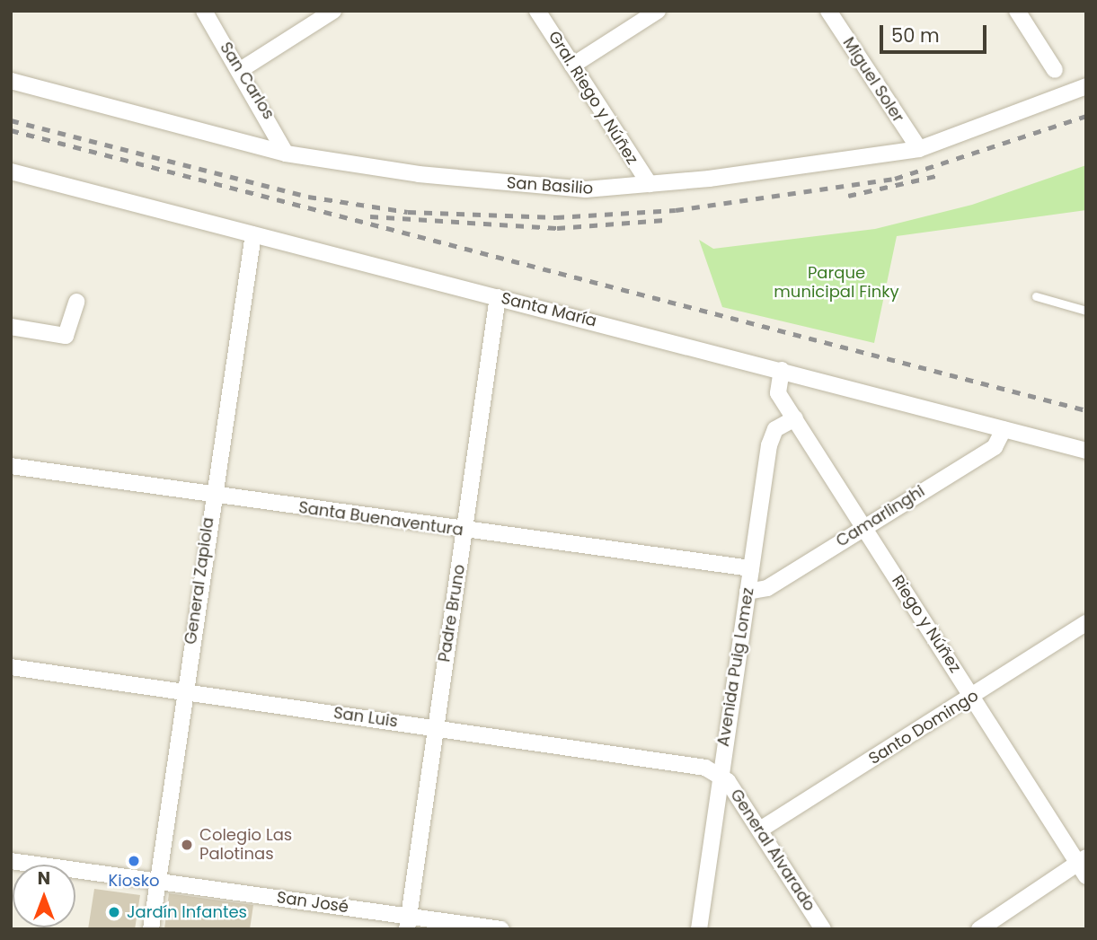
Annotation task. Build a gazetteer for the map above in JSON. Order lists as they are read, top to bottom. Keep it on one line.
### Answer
{"streets":{"street":["Miguel Soler","San Carlos","Gral. Riego y Núñez","San Basilio","Santa María","Camarlinghi","Santa Buenaventura","General Zapiola","Padre Bruno","Riego y Núñez","Avenida Puig Lomez","San Luis","Santo Domingo","General Alvarado","San José"]},"crossings":[["Miguel Soler","San Basilio"],["San Carlos","San Basilio"],["Gral. Riego y Núñez","San Basilio"],["Santa María","Camarlinghi"],["Santa María","General Zapiola"],["Santa María","Padre Bruno"],["Santa María","Riego y Núñez"],["Camarlinghi","Riego y Núñez"],["Camarlinghi","Avenida Puig Lomez"],["Santa Buenaventura","General Zapiola"],["Santa Buenaventura","Padre Bruno"],["Santa Buenaventura","Avenida Puig Lomez"],["General Zapiola","San Luis"],["General Zapiola","San José"],["Padre Bruno","San Luis"],["Padre Bruno","San José"],["Riego y Núñez","Avenida Puig Lomez"],["Riego y Núñez","Santo Domingo"],["Avenida Puig Lomez","San Luis"],["Avenida Puig Lomez","General Alvarado"],["San Luis","General Alvarado"],["Santo Domingo","General Alvarado"]],"parks":["Parque municipal Finky"],"places":["Colegio Las Palotinas","Kiosko","Jardín Infantes"],"scale_bar":"50 m","north":"top"}
